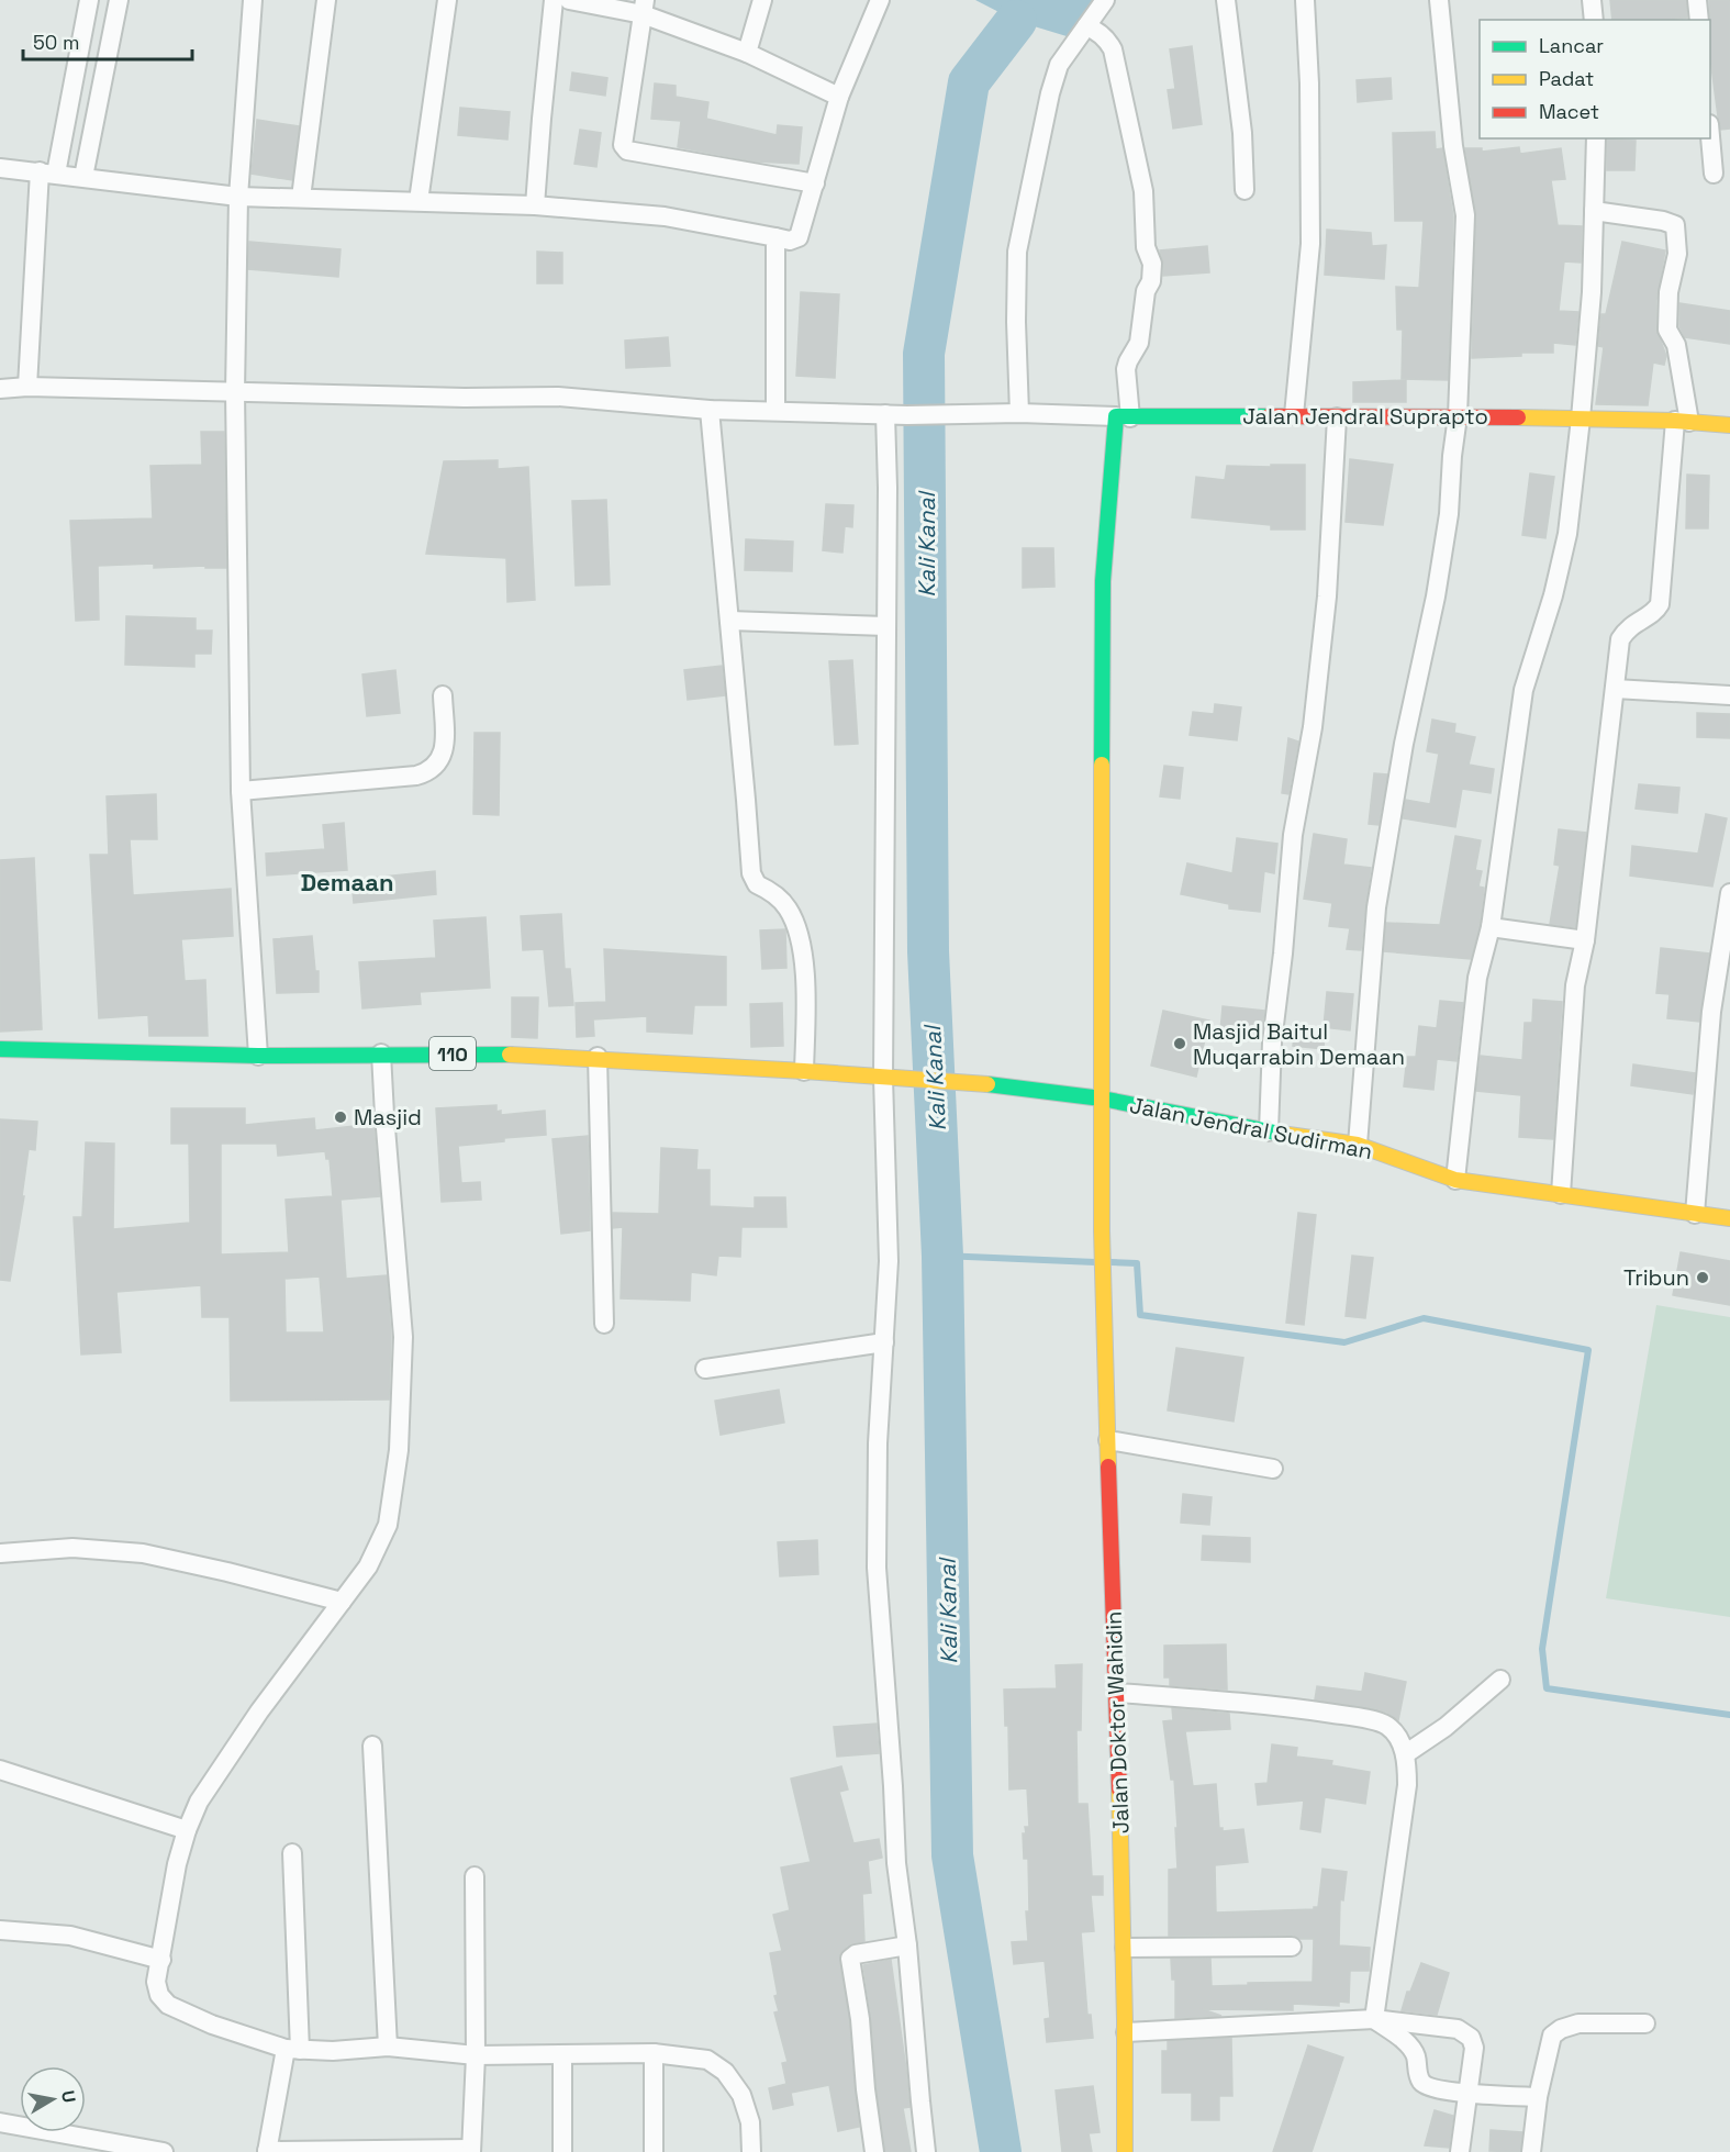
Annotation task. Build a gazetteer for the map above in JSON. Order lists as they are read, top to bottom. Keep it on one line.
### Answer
{"streets":{"main road":["Jalan Jendral Suprapto","110","Jalan Jendral Sudirman","Jalan Doktor Wahidin"]},"crossings":[["Jalan Jendral Suprapto","Jalan Doktor Wahidin"],["110","Jalan Jendral Sudirman"],["Jalan Jendral Sudirman","Jalan Doktor Wahidin"]],"districts":["Demaan"],"water":["Kali Kanal"],"places":["Masjid Baitul Muqarrabin Demaan","Masjid","Tribun"],"legend":["Lancar","Padat","Macet"],"scale_bar":"50 m","north":"right"}
